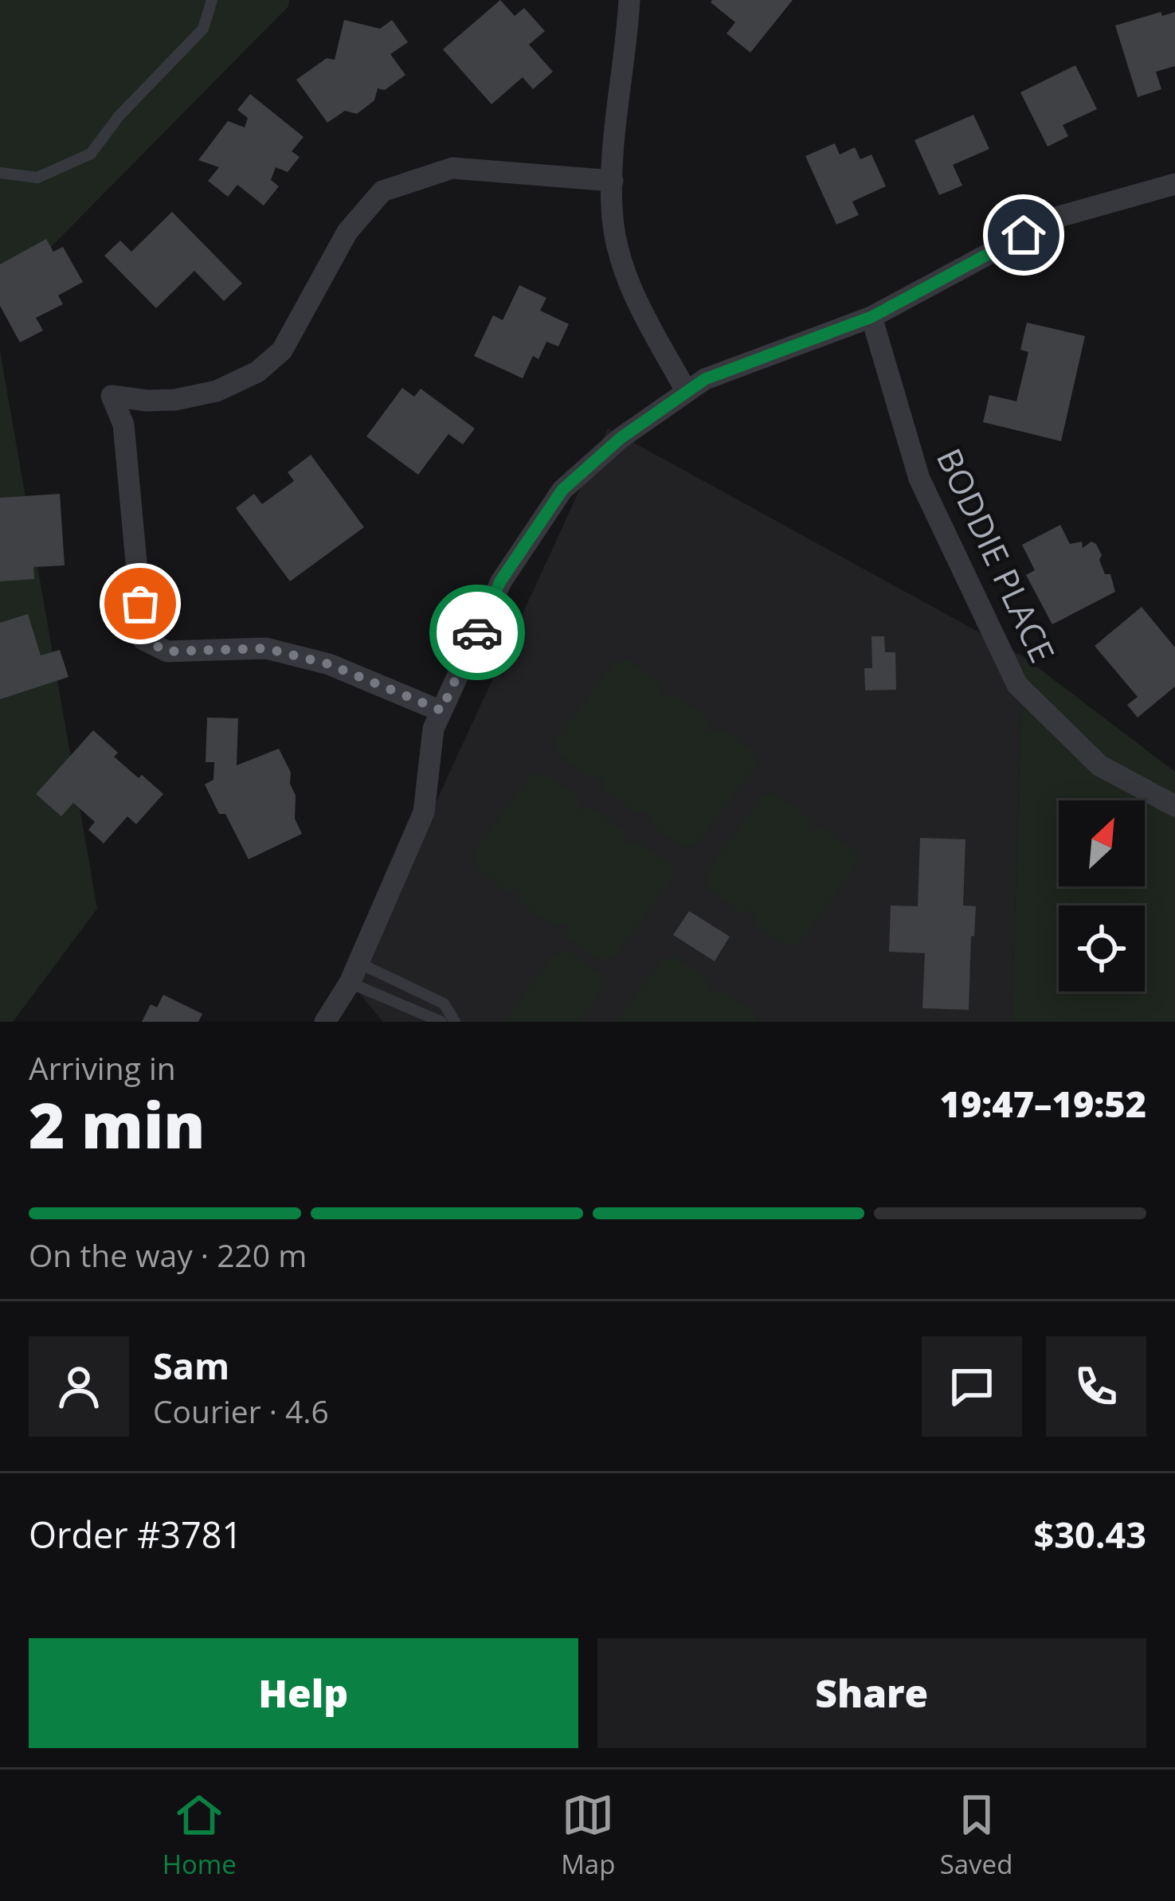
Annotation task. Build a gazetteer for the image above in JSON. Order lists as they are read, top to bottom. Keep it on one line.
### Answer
{"streets":{"street":["BODDIE PLACE"]},"north":"top right","page":{"heading":["2 min","Arriving in","19:47–19:52"],"panel":["Sam","Courier · 4.6","Order #3781","$30.43"],"bar":"On the way · 220 m","buttons":["Help","Share"],"tabs":["Home","Map","Saved"]}}
